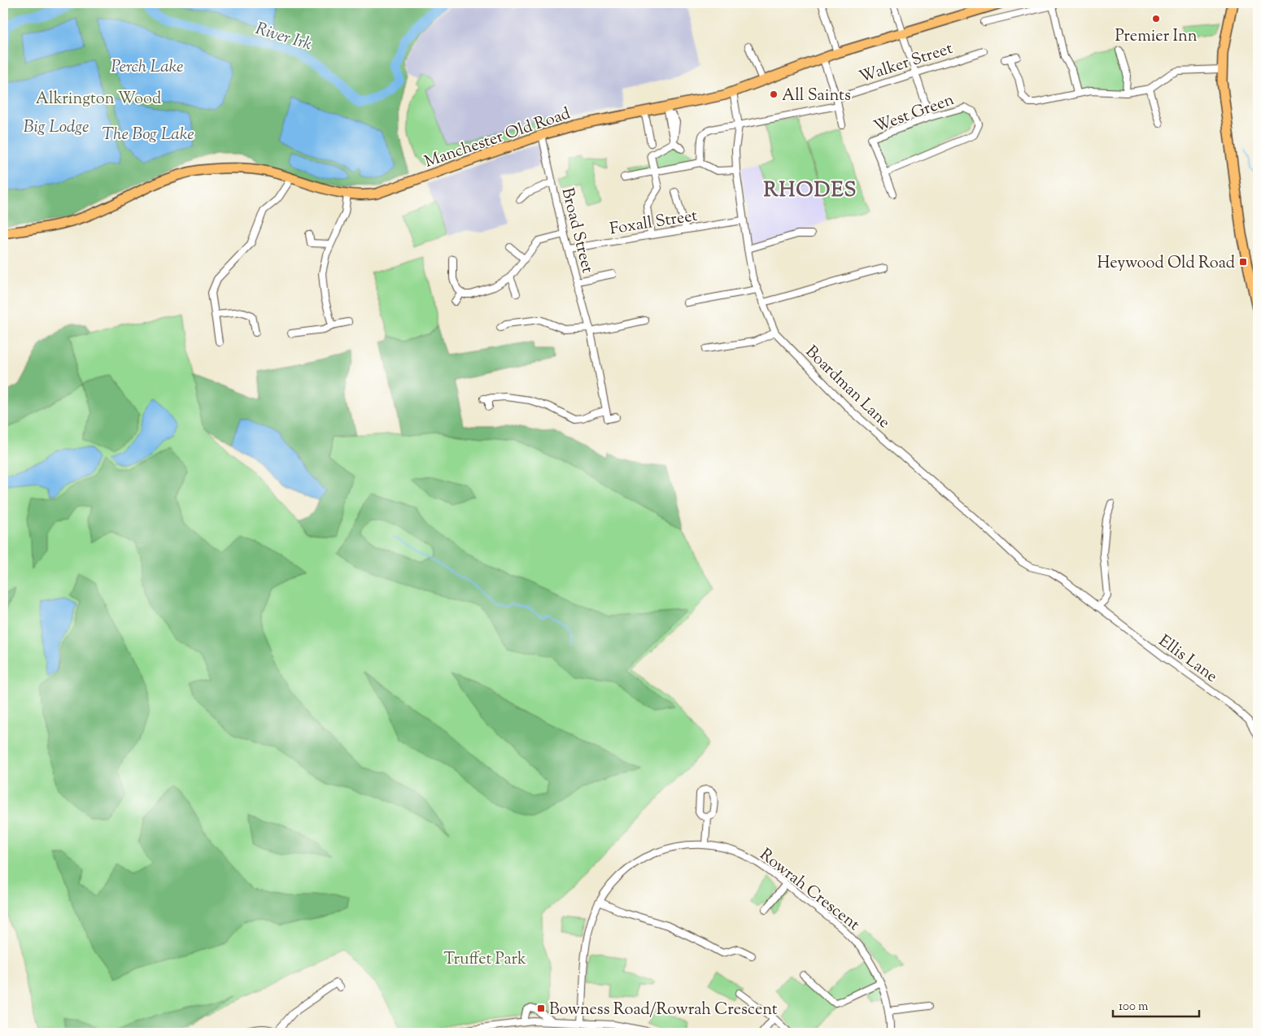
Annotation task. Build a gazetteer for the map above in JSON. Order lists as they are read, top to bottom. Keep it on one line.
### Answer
{"streets":{"main road":["Manchester Old Road"],"street":["Walker Street","West Green","Foxall Street","Broad Street","Boardman Lane","Ellis Lane","Rowrah Crescent"]},"crossings":[["Manchester Old Road","Broad Street"],["Manchester Old Road","Boardman Lane"],["Foxall Street","Broad Street"],["Foxall Street","Boardman Lane"],["Boardman Lane","Ellis Lane"]],"districts":["RHODES"],"water":["River Irk","Perch Lake","Big Lodge","The Bog Lake"],"parks":["Alkrington Wood","Truffet Park"],"places":{"other":["Premier Inn","All Saints"],"transit":["Heywood Old Road","Bowness Road/Rowrah Crescent"]},"scale_bar":"100 m"}
